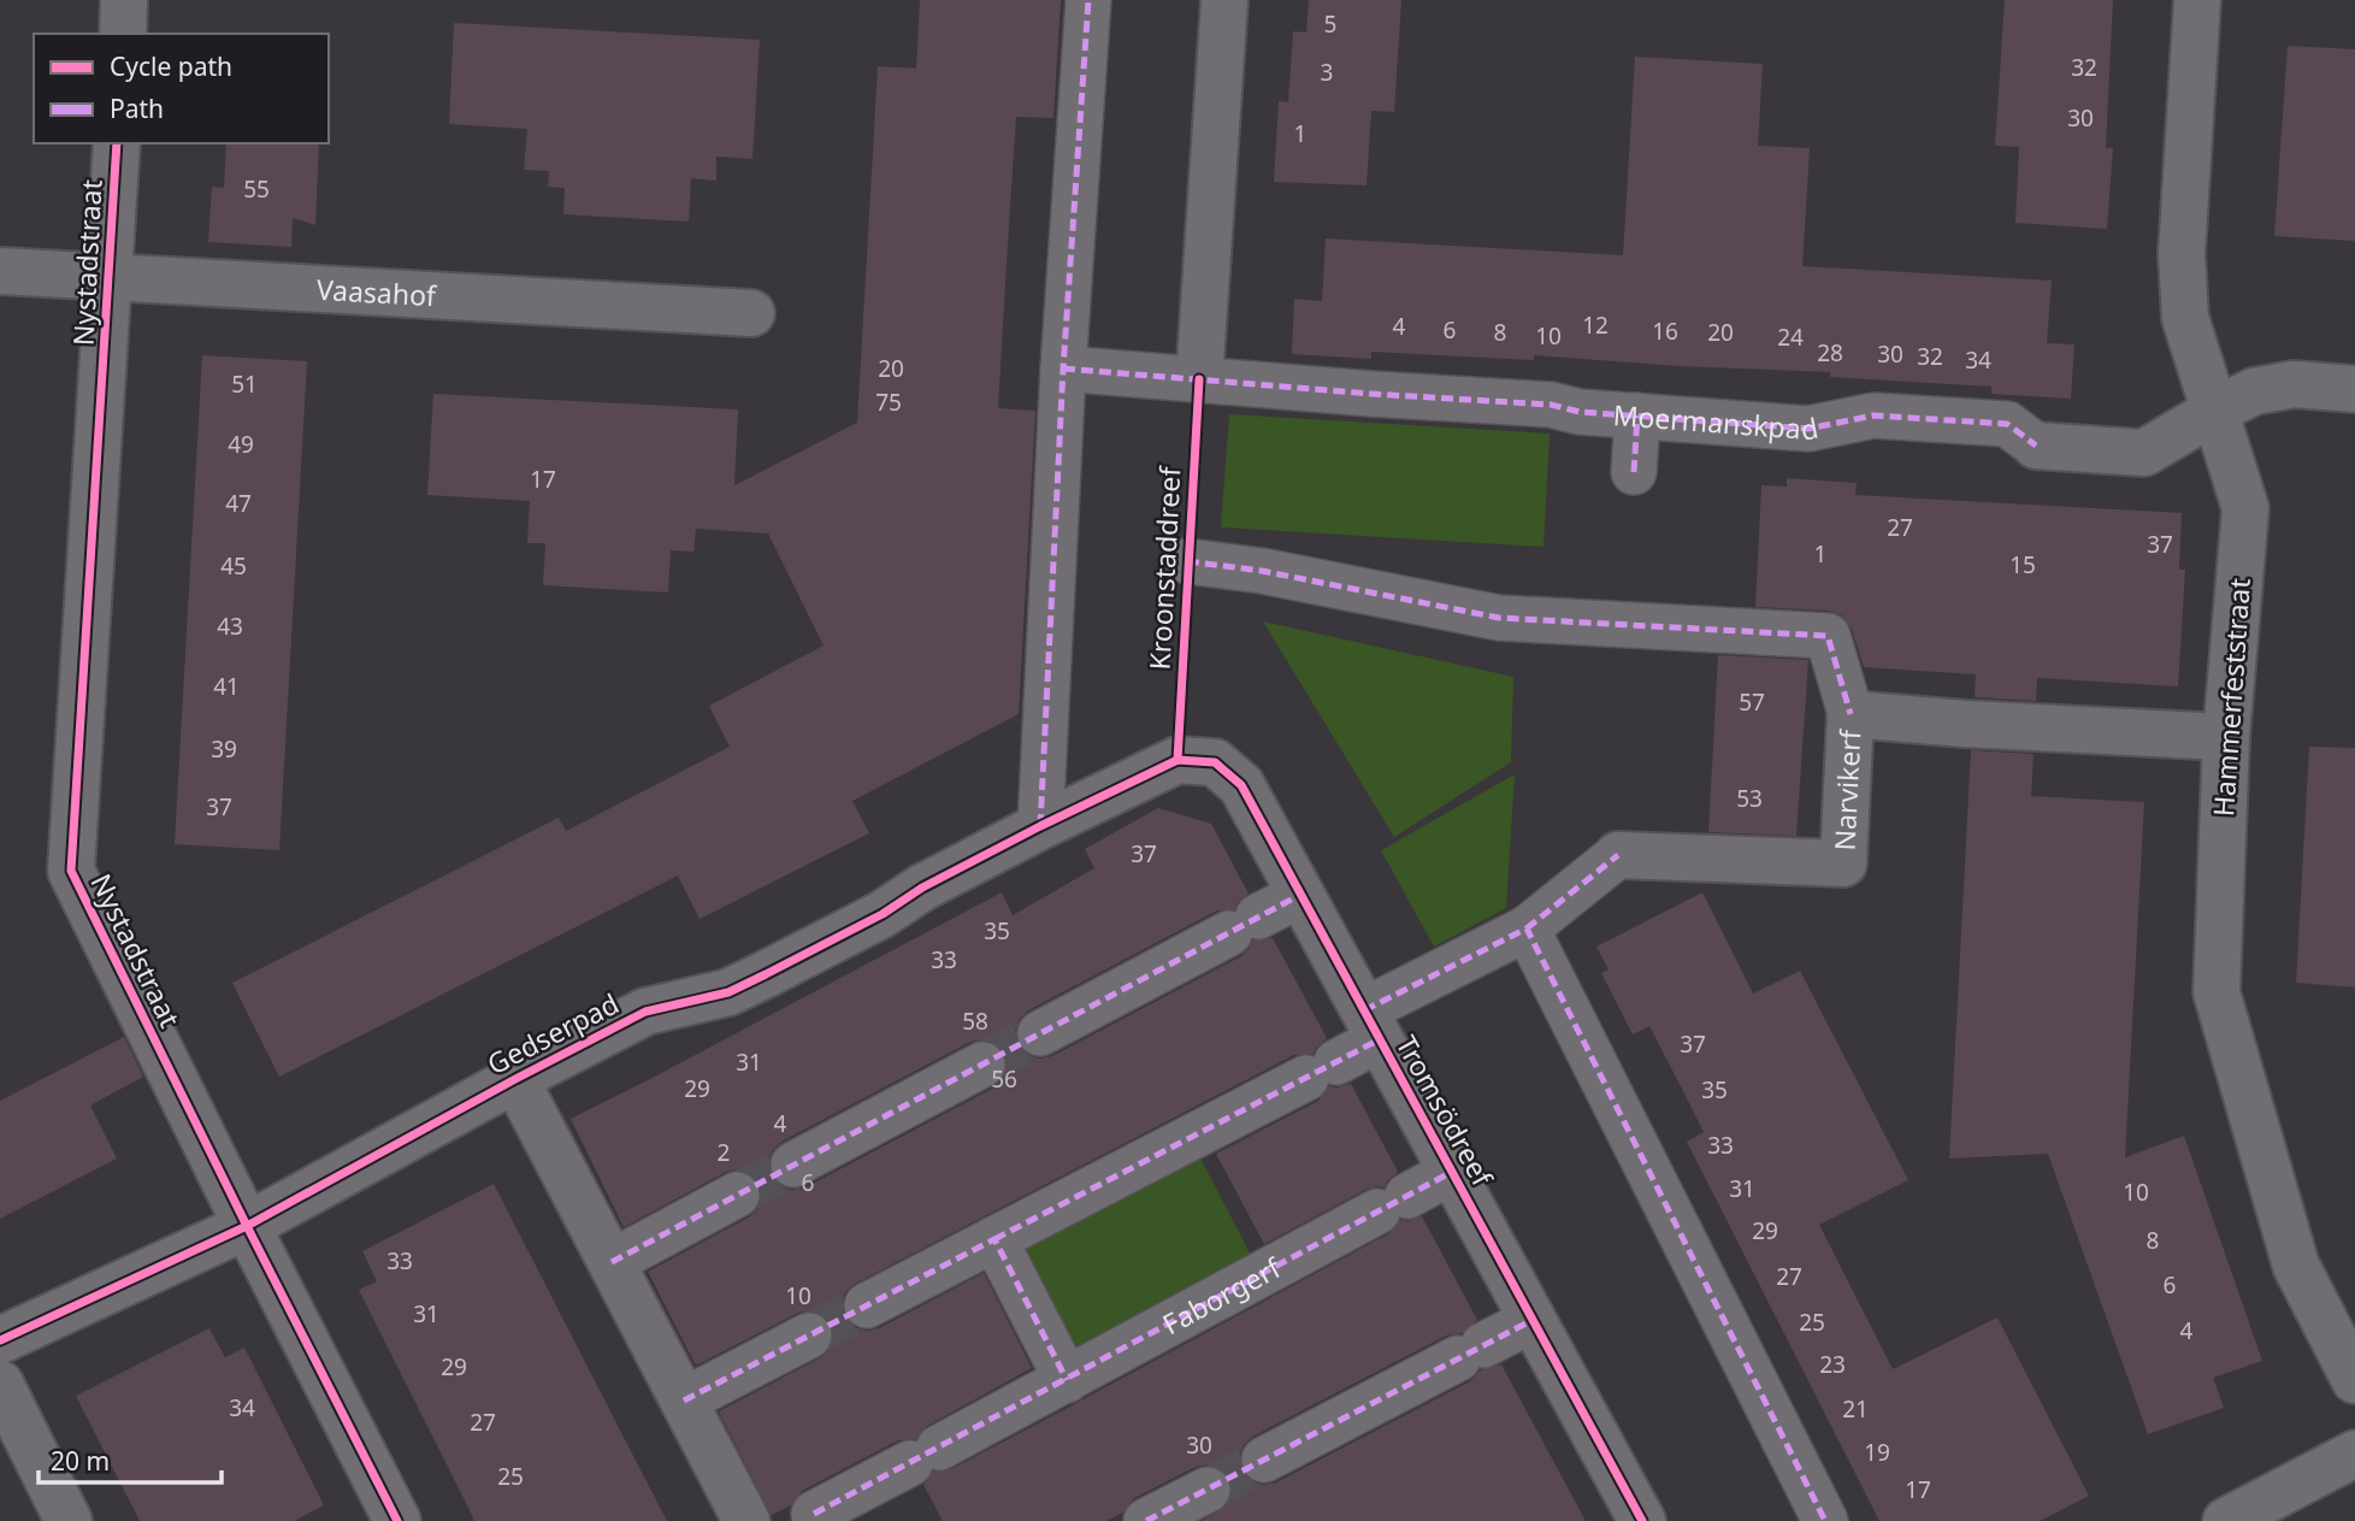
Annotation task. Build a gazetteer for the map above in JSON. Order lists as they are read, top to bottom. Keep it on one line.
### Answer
{"streets":{"street":["Nystadstraat","Vaasahof","Moermanskpad","Hammerfeststraat","Narvikerf","Gedserpad","Tromsödreef","Faborgerf"],"cycle path":["Kroonstaddreef"]},"crossings":[["Nystadstraat","Vaasahof"],["Nystadstraat","Gedserpad"],["Moermanskpad","Hammerfeststraat"],["Hammerfeststraat","Narvikerf"],["Gedserpad","Tromsödreef"],["Tromsödreef","Faborgerf"]],"house_numbers":["5","32","3","30","1","55","12","4","6","16","8","20","10","24","28","30","32","34","20","51","75","49","17","47","27","37","1","15","45","43","41","57","39","53","37","37","35","33","58","37","31","56","29","35","4","33","2","6","31","10","29","8","33","27","6","10","31","25","4","23","29","34","21","27","30","19","25","17"],"legend":["Cycle path","Path"],"scale_bar":"20 m"}
